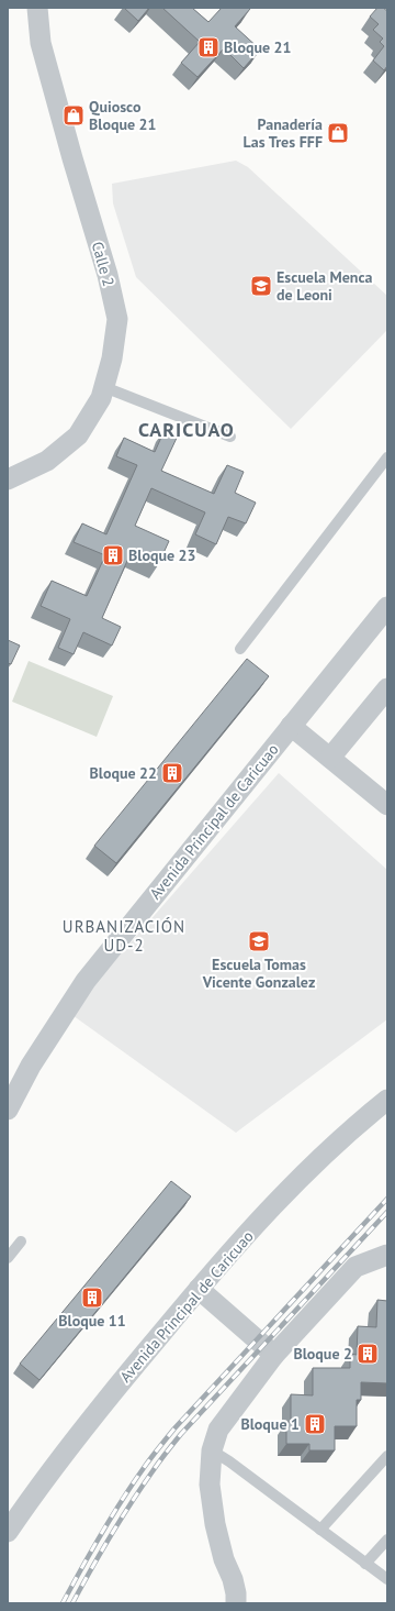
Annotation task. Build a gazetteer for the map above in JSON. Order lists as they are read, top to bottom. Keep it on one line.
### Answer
{"streets":{"street":["Calle 2","Avenida Principal de Caricuao"]},"districts":["CARICUAO","URBANIZACIÓN UD-2"],"places":{"building":["Bloque 21","Bloque 23","Bloque 22","Bloque 11","Bloque 2","Bloque 1"],"shop":["Quiosco Bloque 21","Panadería Las Tres FFF"],"school or university":["Escuela Menca de Leoni","Escuela Tomas Vicente Gonzalez"]}}
